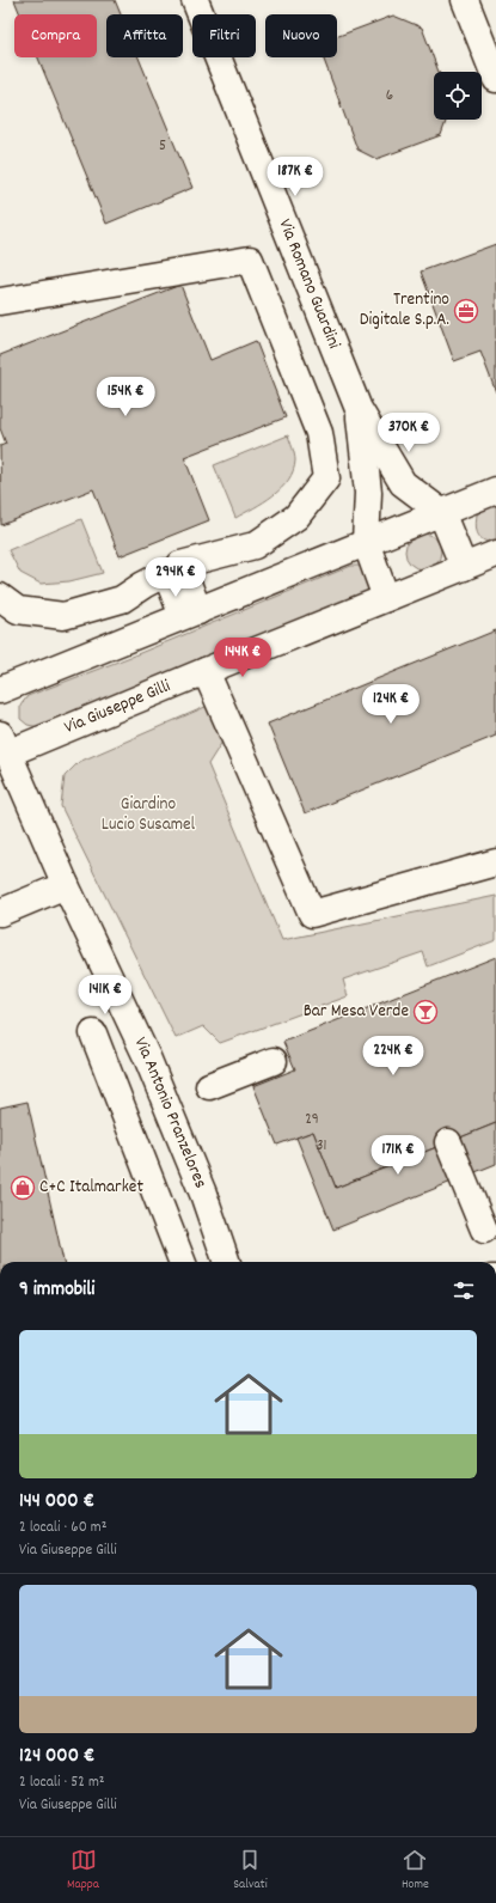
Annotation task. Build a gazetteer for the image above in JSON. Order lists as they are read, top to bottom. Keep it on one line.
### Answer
{"streets":{"street":["Via Romano Guardini","Via Giuseppe Gilli","Via Antonio Pranzelores"]},"crossings":[["Via Giuseppe Gilli","Via Antonio Pranzelores"]],"parks":["Giardino Lucio Susamel"],"places":{"office":["Trentino Digitale S.p.A."],"bar":["Bar Mesa Verde"],"shop":["C+C Italmarket"]},"house_numbers":["6","5","29","31"],"page":{"chip":["Compra","Affitta","Filtri","Nuovo"],"price":["187K €","154K €","370K €","294K €","144K €","124K €","141K €","224K €","171K €"],"heading":"9 immobili","list":[{"name":"144 000 €","note":"2 locali · 60 m² · Via Giuseppe Gilli"},{"name":"124 000 €","note":"2 locali · 52 m² · Via Giuseppe Gilli"}],"tabs":["Mappa","Salvati","Home"]}}
